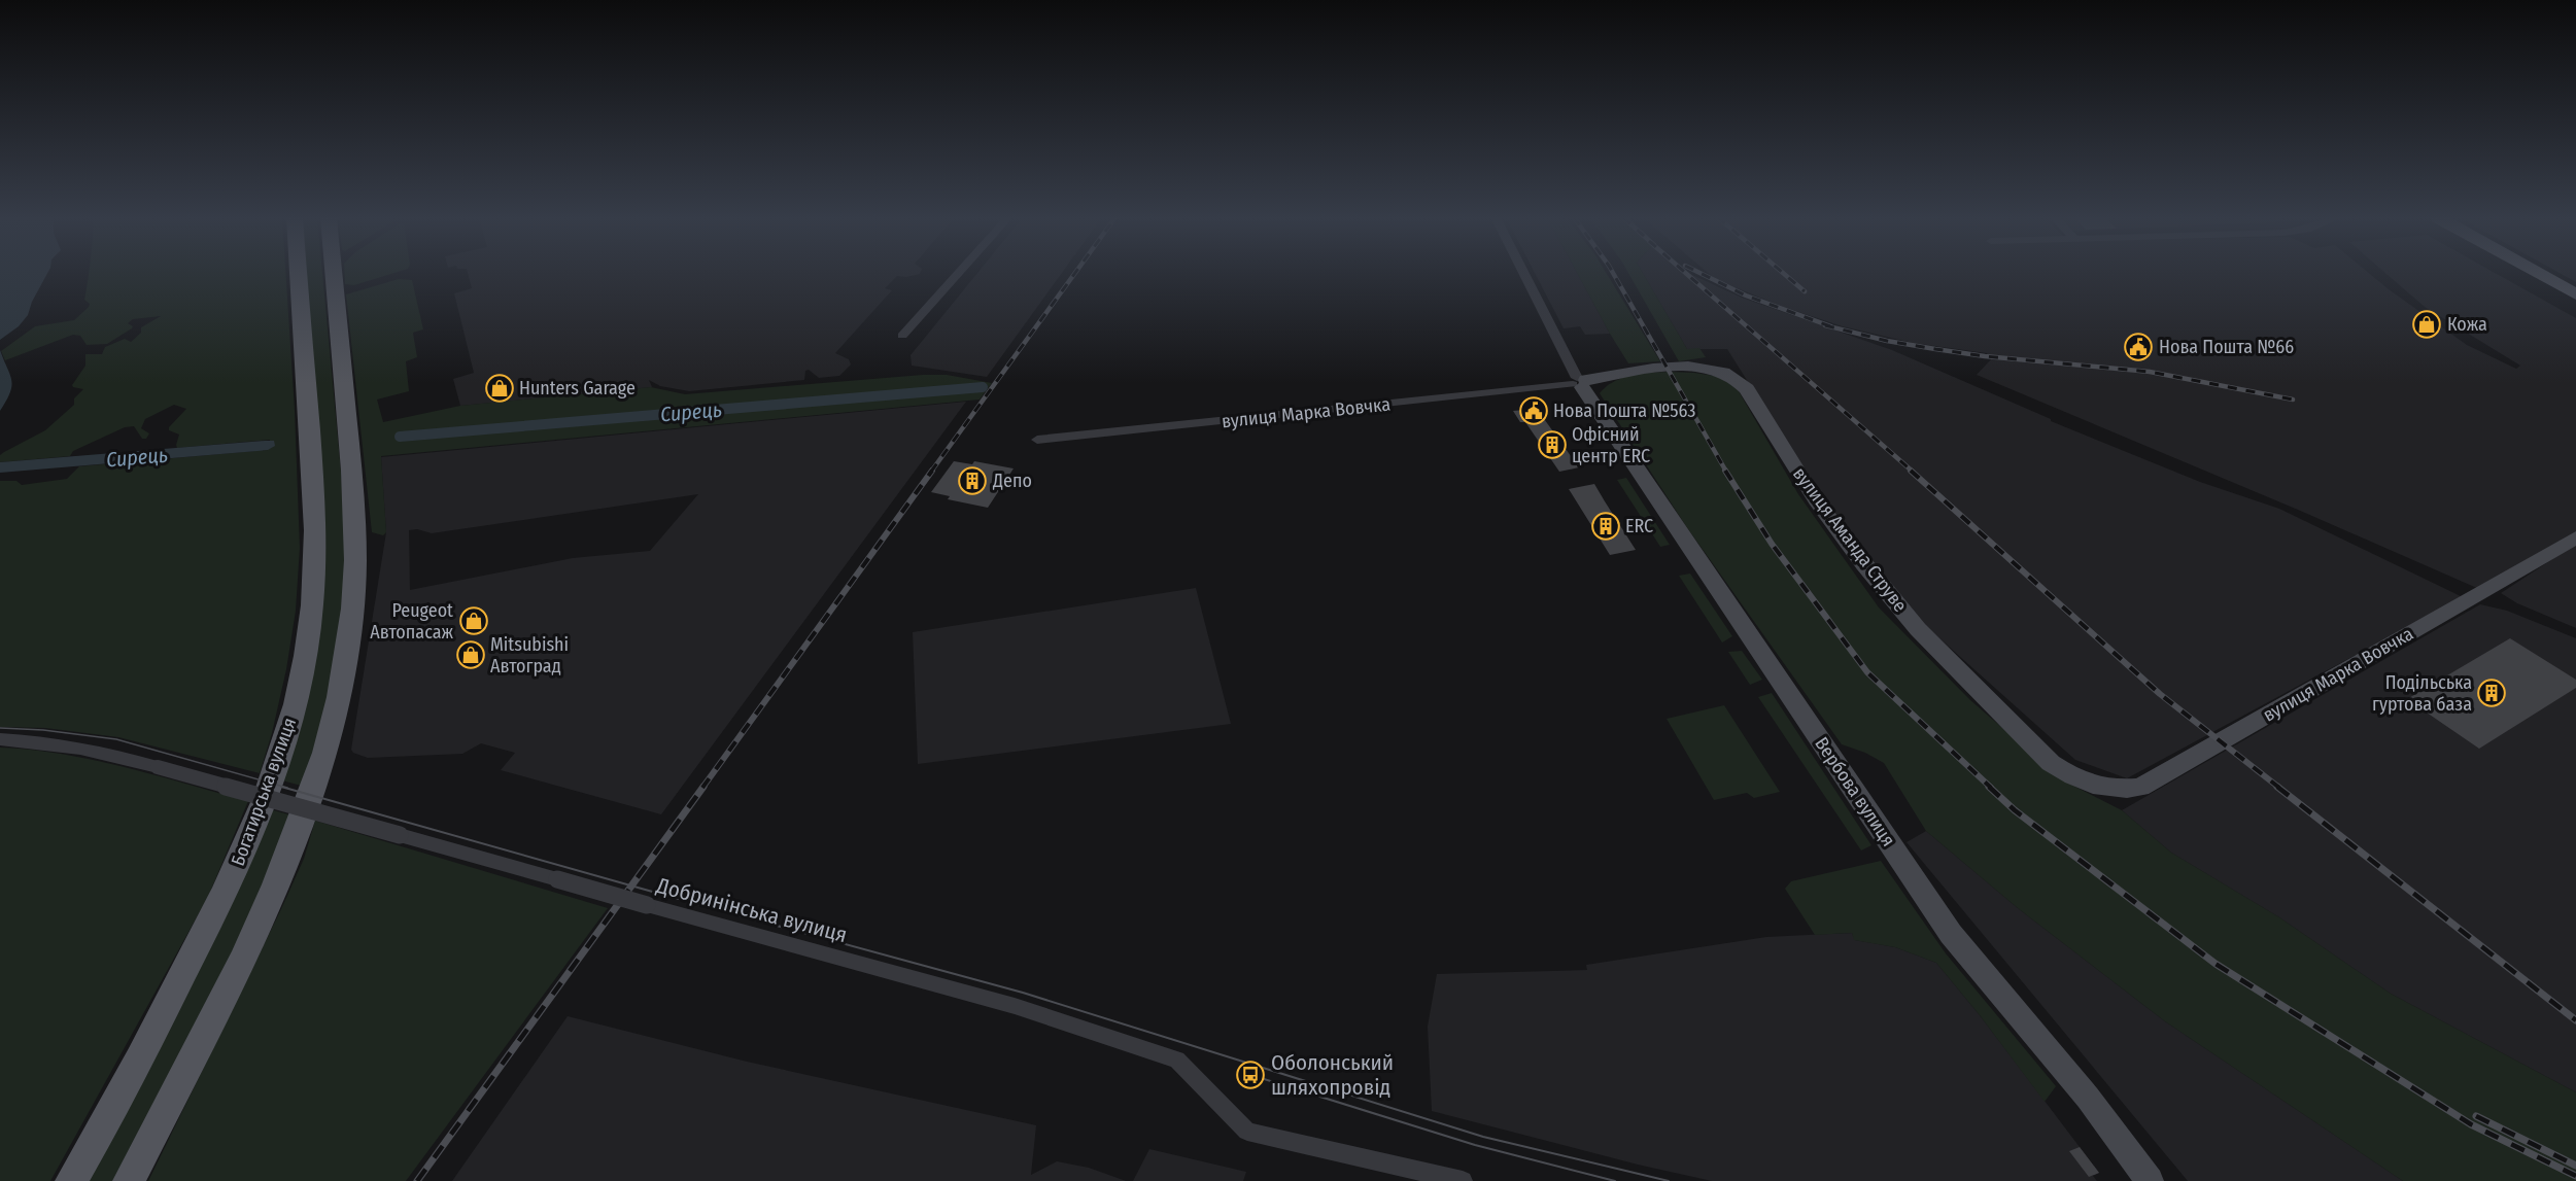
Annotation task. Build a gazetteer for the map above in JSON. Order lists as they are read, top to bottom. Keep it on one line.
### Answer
{"streets":{"main road":["вулиця Марка Вовчка","вулиця Аманда Струве","Богатирська вулиця","Вербова вулиця"],"street":["Добринінська вулиця"]},"crossings":[["вулиця Марка Вовчка","вулиця Аманда Струве"],["вулиця Марка Вовчка","Вербова вулиця"],["вулиця Аманда Струве","Вербова вулиця"]],"water":["Сирець"],"places":{"shop":["Кожа","Hunters Garage","Peugeot Автопасаж","Mitsubishi Автоград"],"public building":["Нова Пошта №66","Нова Пошта №563"],"building":["Офісний центр ERC","Депо","ERC","Подільська гуртова база"],"bus stop":["Оболонський шляхопровід"]}}
